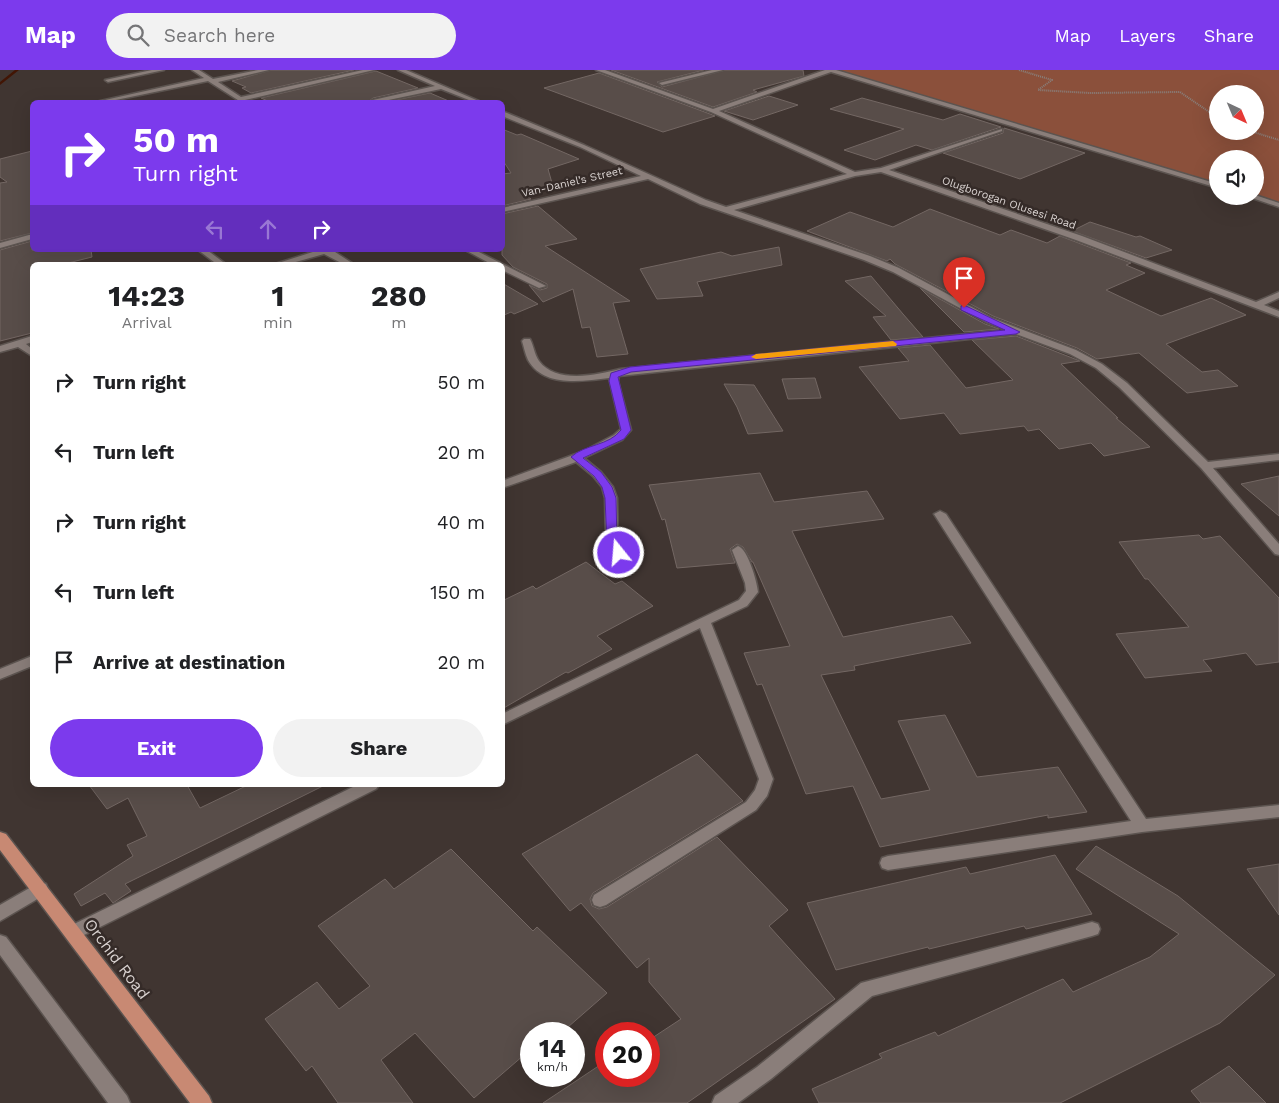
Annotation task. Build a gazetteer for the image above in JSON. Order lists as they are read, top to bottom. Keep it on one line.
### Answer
{"streets":{"main road":["Orchid Road"],"street":["Van-Daniel’s Street","Olugborogan Olusesi Road"]},"north":"bottom right","page":{"header":"Map","search":"Search here","nav":["Map","Layers","Share"],"turn":["50 m","Turn right"],"eta":["14:23","Arrival","1","min","280","m"],"list":[{"name":"Turn right","value":"50 m"},{"name":"Turn left","value":"20 m"},{"name":"Turn right","value":"40 m"},{"name":"Turn left","value":"150 m"},{"name":"Arrive at destination","value":"20 m"}],"buttons":["Exit","Share"],"speed":"14 km/h","limit":"20"}}
